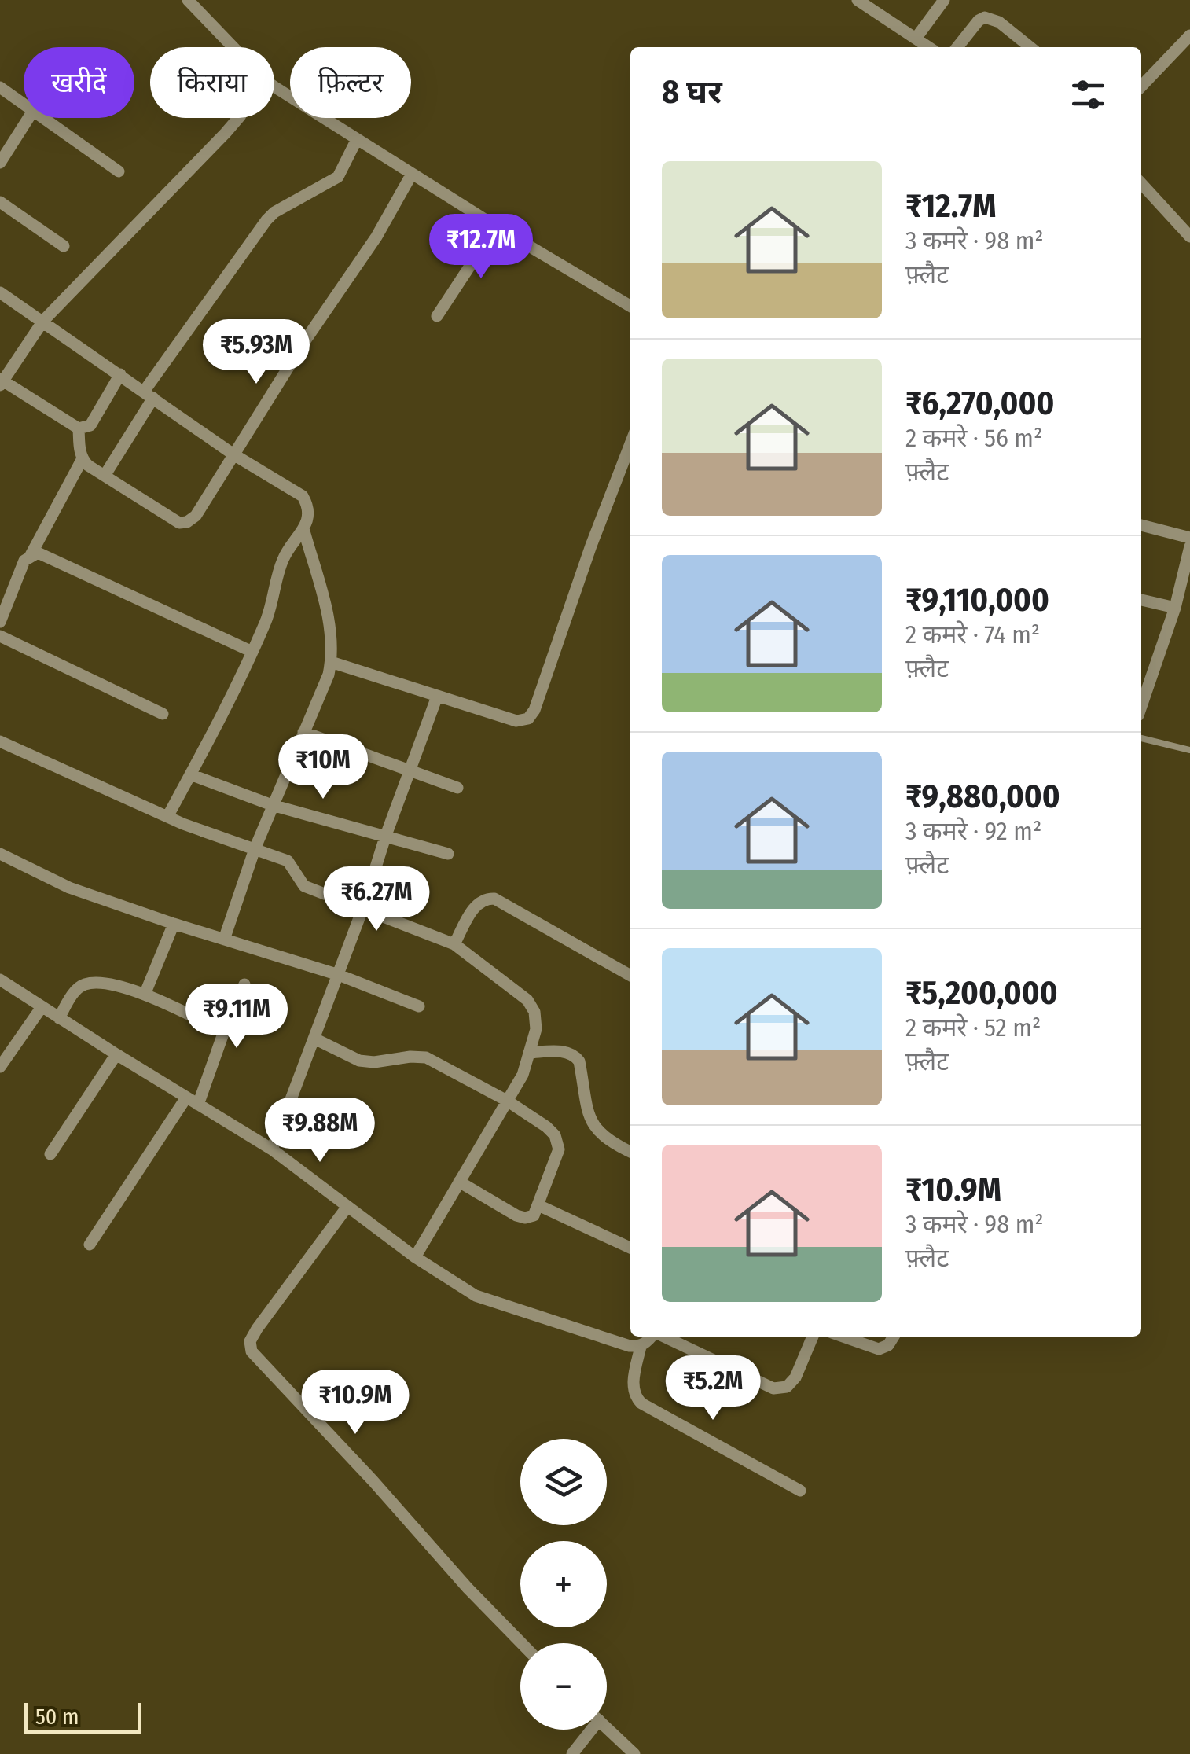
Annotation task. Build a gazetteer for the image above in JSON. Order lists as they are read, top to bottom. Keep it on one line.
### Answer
{"scale_bar":"50 m","page":{"chip":["खरीदें","किराया","फ़िल्टर"],"heading":"8 घर","list":[{"name":"₹12.7M","note":"3 कमरे · 98 m² · फ़्लैट"},{"name":"₹6,270,000","note":"2 कमरे · 56 m² · फ़्लैट"},{"name":"₹9,110,000","note":"2 कमरे · 74 m² · फ़्लैट"},{"name":"₹9,880,000","note":"3 कमरे · 92 m² · फ़्लैट"},{"name":"₹5,200,000","note":"2 कमरे · 52 m² · फ़्लैट"},{"name":"₹10.9M","note":"3 कमरे · 98 m² · फ़्लैट"}],"price":["₹12.7M","₹5.93M","₹10M","₹6.27M","₹9.11M","₹9.88M","₹5.2M","₹10.9M"],"map_buttons":["+","−"],"scale":"50 m"}}
